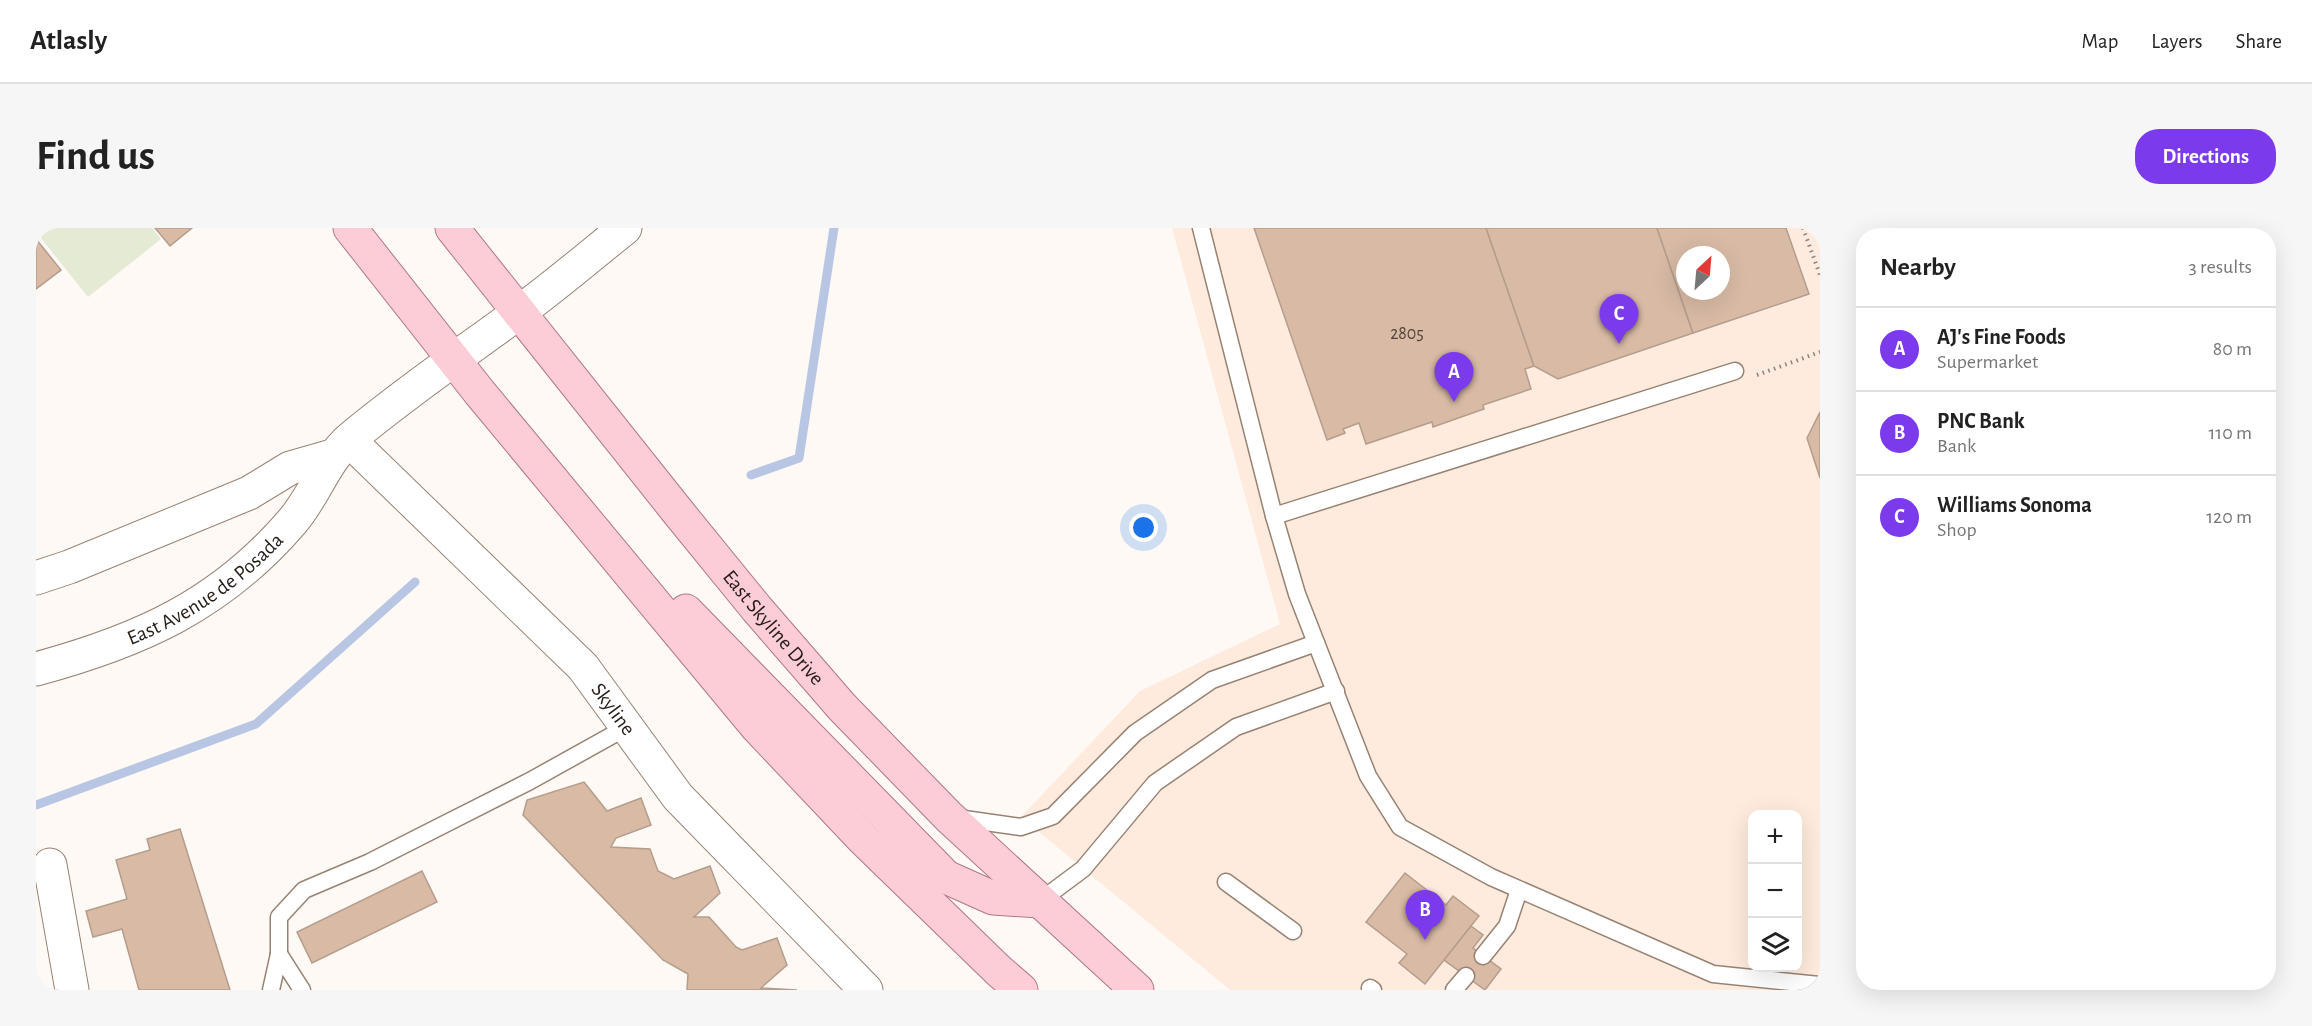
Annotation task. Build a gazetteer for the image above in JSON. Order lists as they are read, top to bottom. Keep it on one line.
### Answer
{"streets":{"main road":["East Skyline Drive"],"street":["East Avenue de Posada","Skyline"]},"crossings":[["East Avenue de Posada","East Skyline Drive"],["East Avenue de Posada","Skyline"]],"house_numbers":["2805"],"north":"top right","page":{"header":"Atlasly","nav":["Map","Layers","Share"],"buttons":"Directions","title":"Find us","heading":["Nearby","3 results"],"pins":["C","A","B"],"list":[{"mark":"A","name":"AJ's Fine Foods","note":"Supermarket","value":"80 m"},{"mark":"B","name":"PNC Bank","note":"Bank","value":"110 m"},{"mark":"C","name":"Williams Sonoma","note":"Shop","value":"120 m"}],"map_buttons":["+","−"]}}
